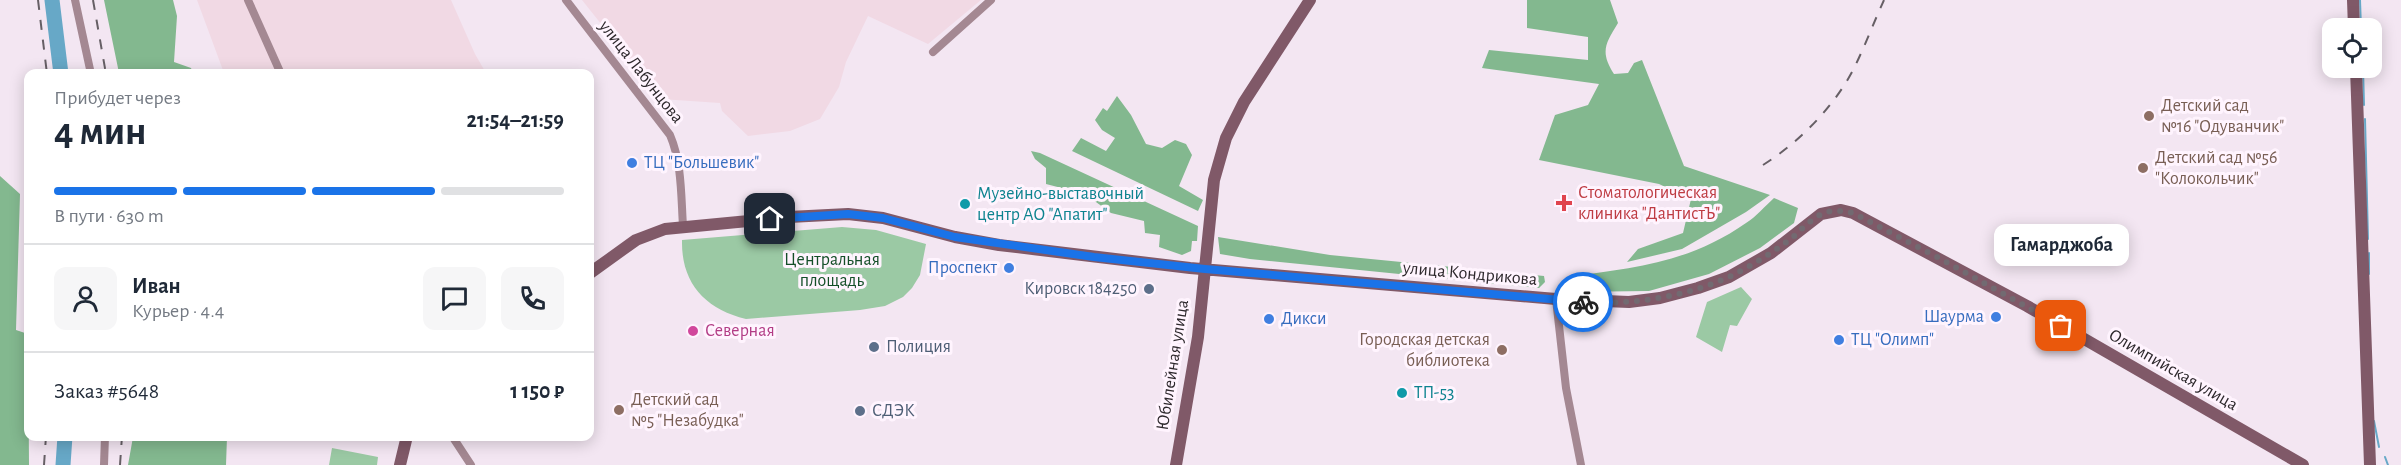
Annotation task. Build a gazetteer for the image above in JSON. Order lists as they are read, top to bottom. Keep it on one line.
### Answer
{"streets":{"street":["улица Лабунцова","улица Кондрикова","Юбилейная улица","Олимпийская улица"]},"crossings":[["улица Лабунцова","улица Кондрикова"],["улица Кондрикова","Юбилейная улица"],["улица Кондрикова","Олимпийская улица"]],"parks":["Центральная площадь"],"places":{"other":["Детский сад №16 \"Одуванчик\"","ТЦ \"Большевик\"","Детский сад №56 \"Колокольчик\"","Музейно-выставочный центр АО \"Апатит\"","Проспект","Кировск 184250","Шаурма","Дикси","Гамарджоба","Северная","ТЦ \"Олимп\"","Полиция","Городская детская библиотека","ТП-53","Детский сад №5 \"Незабудка\"","СДЭК"],"health":["Стоматологическая клиника \"ДантистЪ\""]},"page":{"heading":["4 мин","Прибудет через","21:54–21:59"],"panel":["Иван","Курьер · 4.4","Заказ #5648","1 150 ₽"],"bar":"В пути · 630 m","bubble":"Гамарджоба"}}
